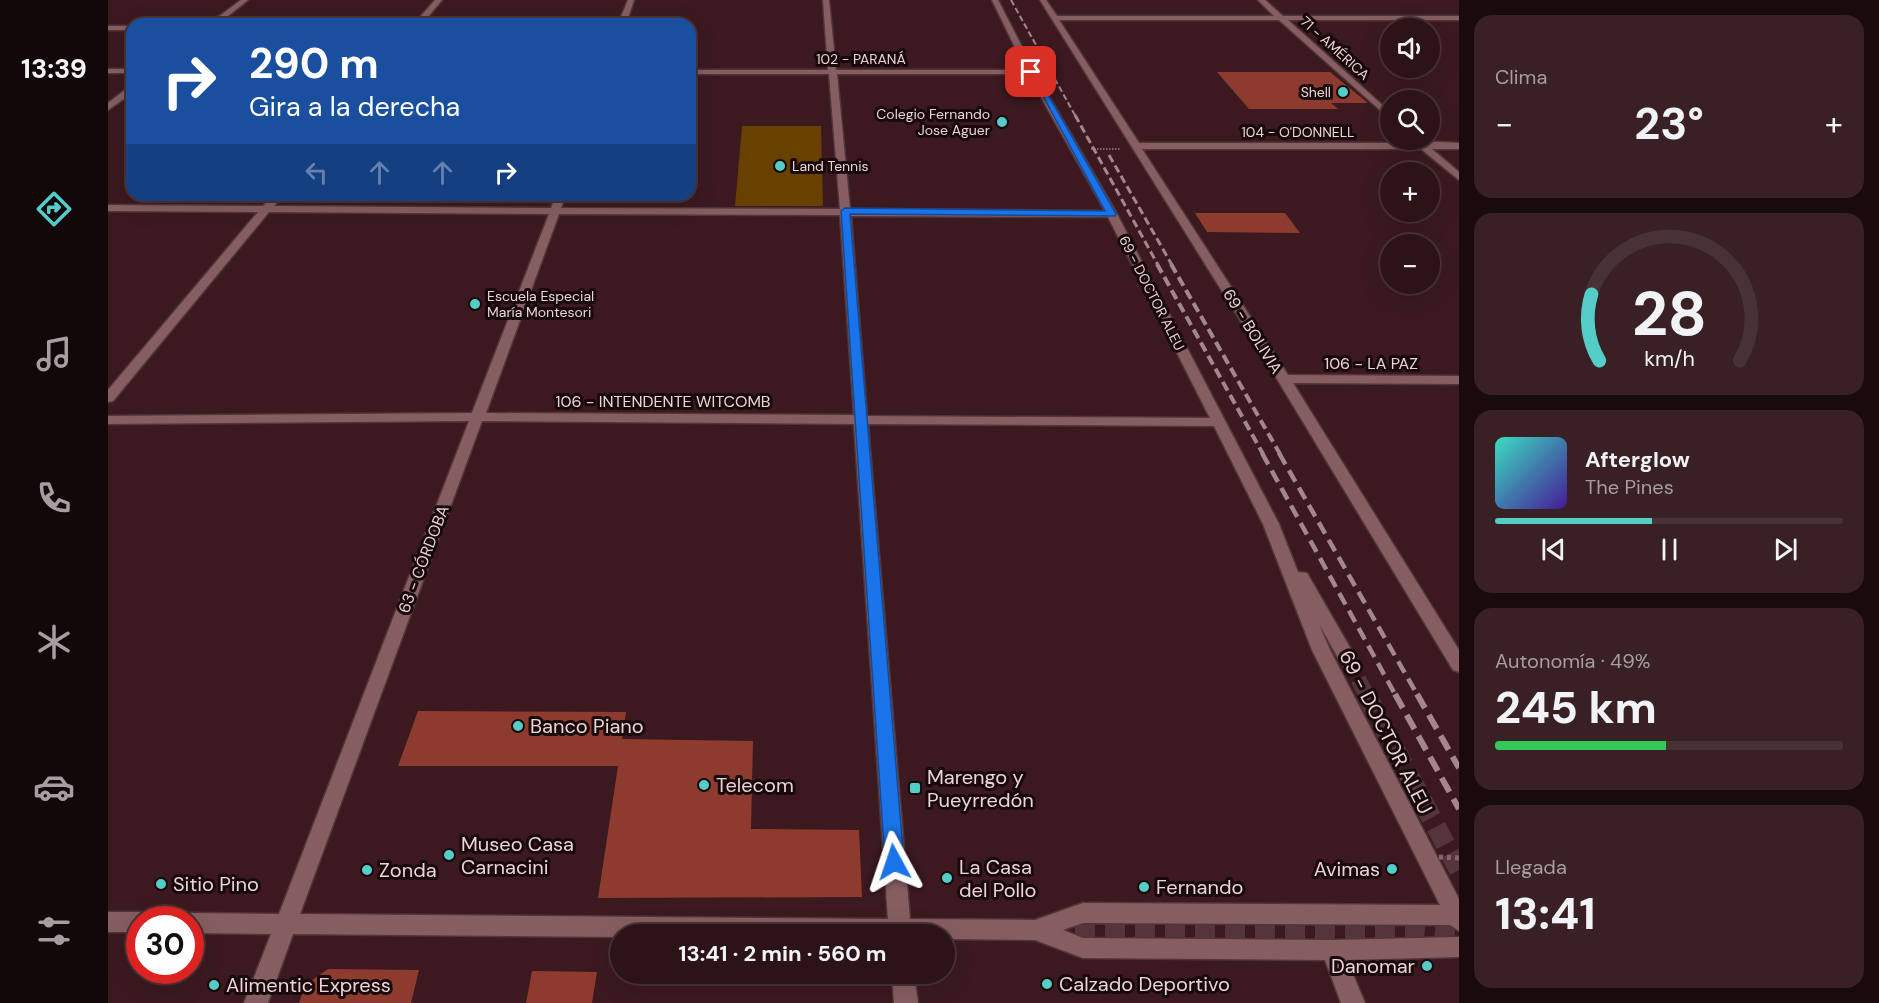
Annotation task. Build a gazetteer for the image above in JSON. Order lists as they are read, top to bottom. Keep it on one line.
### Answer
{"streets":{"street":["71 - AMÉRICA","102 - PARANÁ","104 - O'DONNELL","69 - DOCTOR ALEU","69 - BOLIVIA","106 - LA PAZ","106 - INTENDENTE WITCOMB","63 - CÓRDOBA"]},"crossings":[["102 - PARANÁ","69 - DOCTOR ALEU"],["104 - O'DONNELL","69 - BOLIVIA"],["69 - DOCTOR ALEU","106 - INTENDENTE WITCOMB"],["69 - BOLIVIA","106 - LA PAZ"],["106 - INTENDENTE WITCOMB","63 - CÓRDOBA"]],"places":{"other":["Shell","Colegio Fernando Jose Aguer","Land Tennis","Escuela Especial María Montesori","Banco Piano","Telecom","Museo Casa Carnacini","Avimas","Zonda","La Casa del Pollo","Sitio Pino","Fernando","Danomar","Calzado Deportivo","Alimentic Express"],"transit":["Marengo y Pueyrredón"]},"page":{"tabs":"13:39","tile":["Clima",["Autonomía · 49%","245 km"],["Llegada","13:41"]],"map_buttons":["+","−"],"turn":["290 m","Gira a la derecha"],"heat":["−","23°","+"],"song":["Afterglow","The Pines"],"limit":"30","trip":"13:41 · 2 min · 560 m","gauge":["28","km/h"]}}
